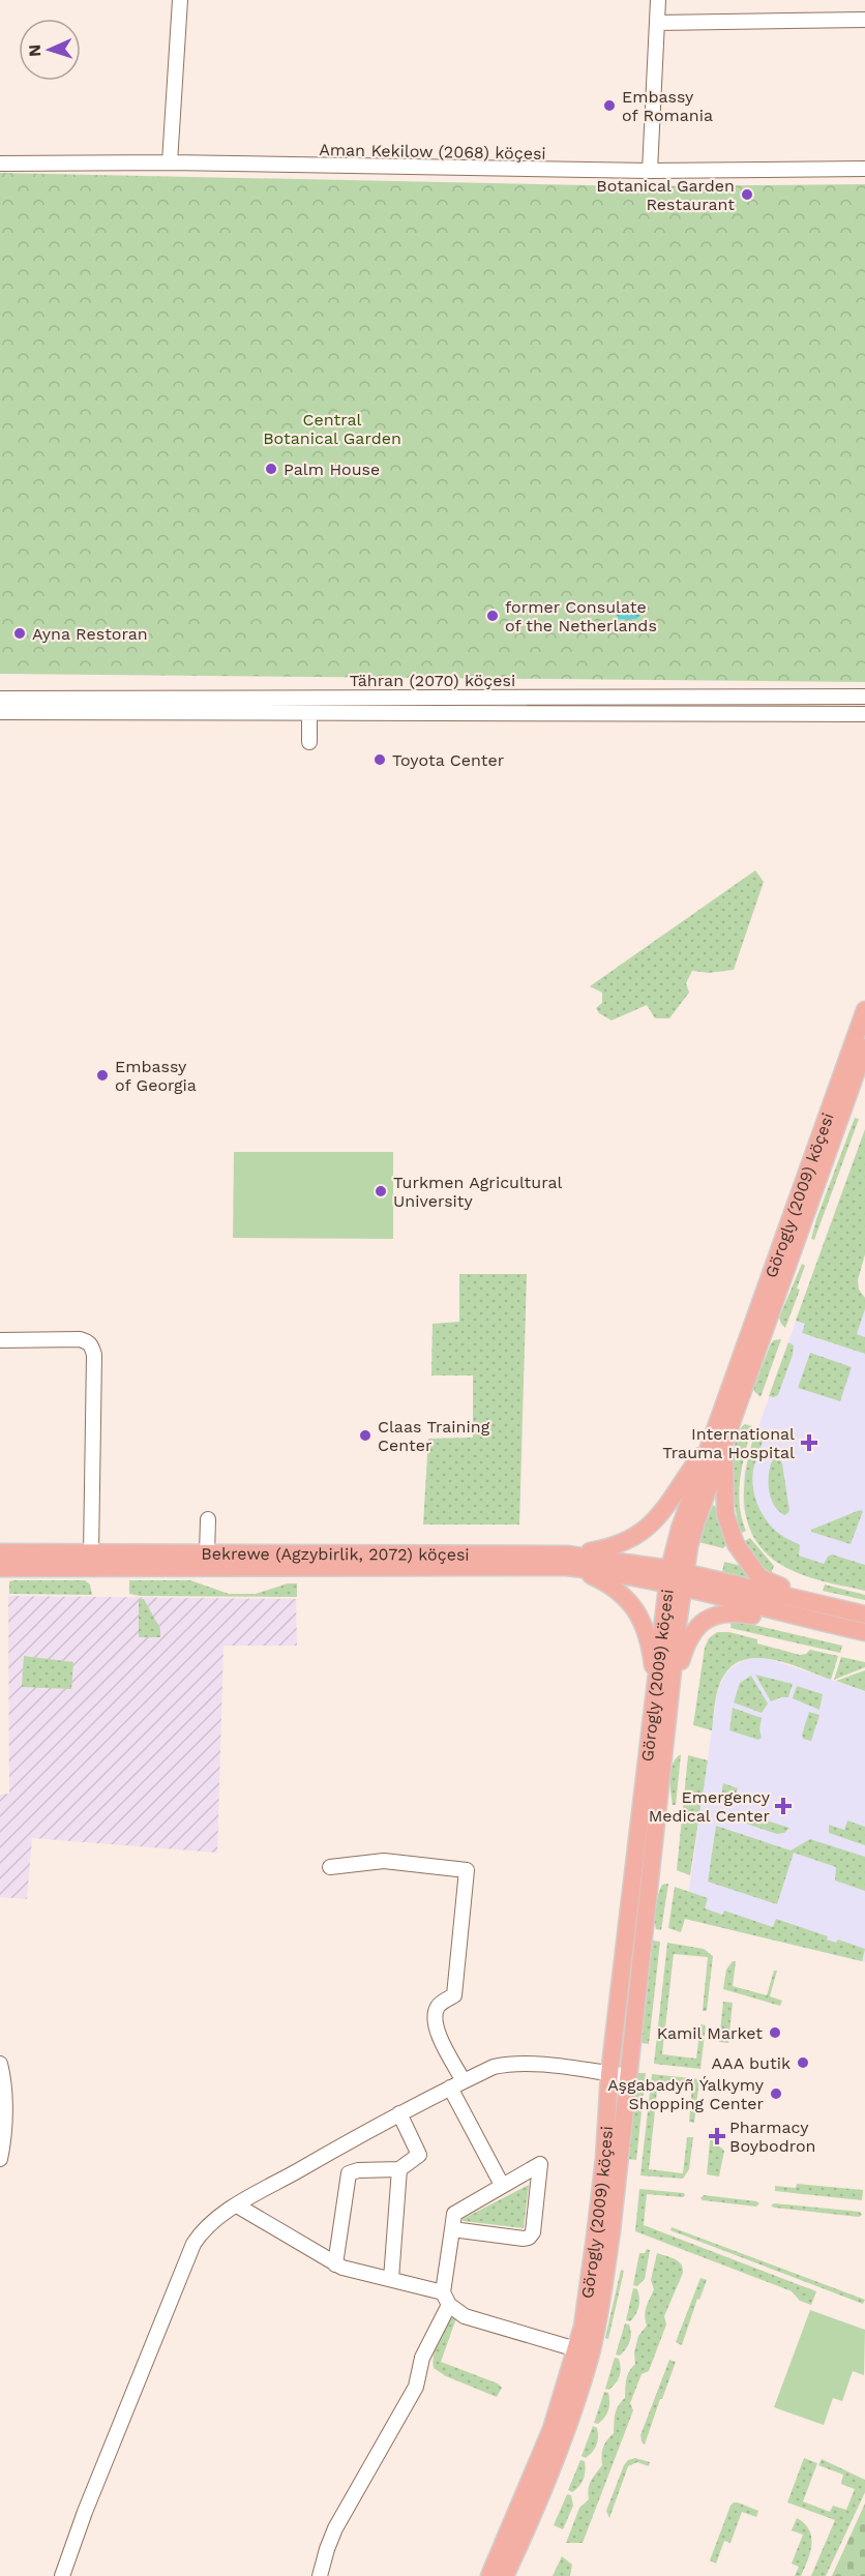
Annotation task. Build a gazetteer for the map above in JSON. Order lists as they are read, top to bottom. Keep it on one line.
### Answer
{"streets":{"main road":["Görogly (2009) köçesi","Bekrewe (Agzybirlik, 2072) köçesi"],"street":["Aman Kekilow (2068) köçesi","Tähran (2070) köçesi"]},"crossings":[["Görogly (2009) köçesi","Bekrewe (Agzybirlik, 2072) köçesi"]],"parks":["Central Botanical Garden"],"places":{"other":["Embassy of Romania","Botanical Garden Restaurant","Palm House","former Consulate of the Netherlands","Ayna Restoran","Toyota Center","Embassy of Georgia","Turkmen Agricultural University","Claas Training Center","Kamil Market","AAA butik","Aşgabadyñ Ýalkymy Shopping Center"],"health":["International Trauma Hospital","Emergency Medical Center","Pharmacy Boybodron"]},"north":"left"}
